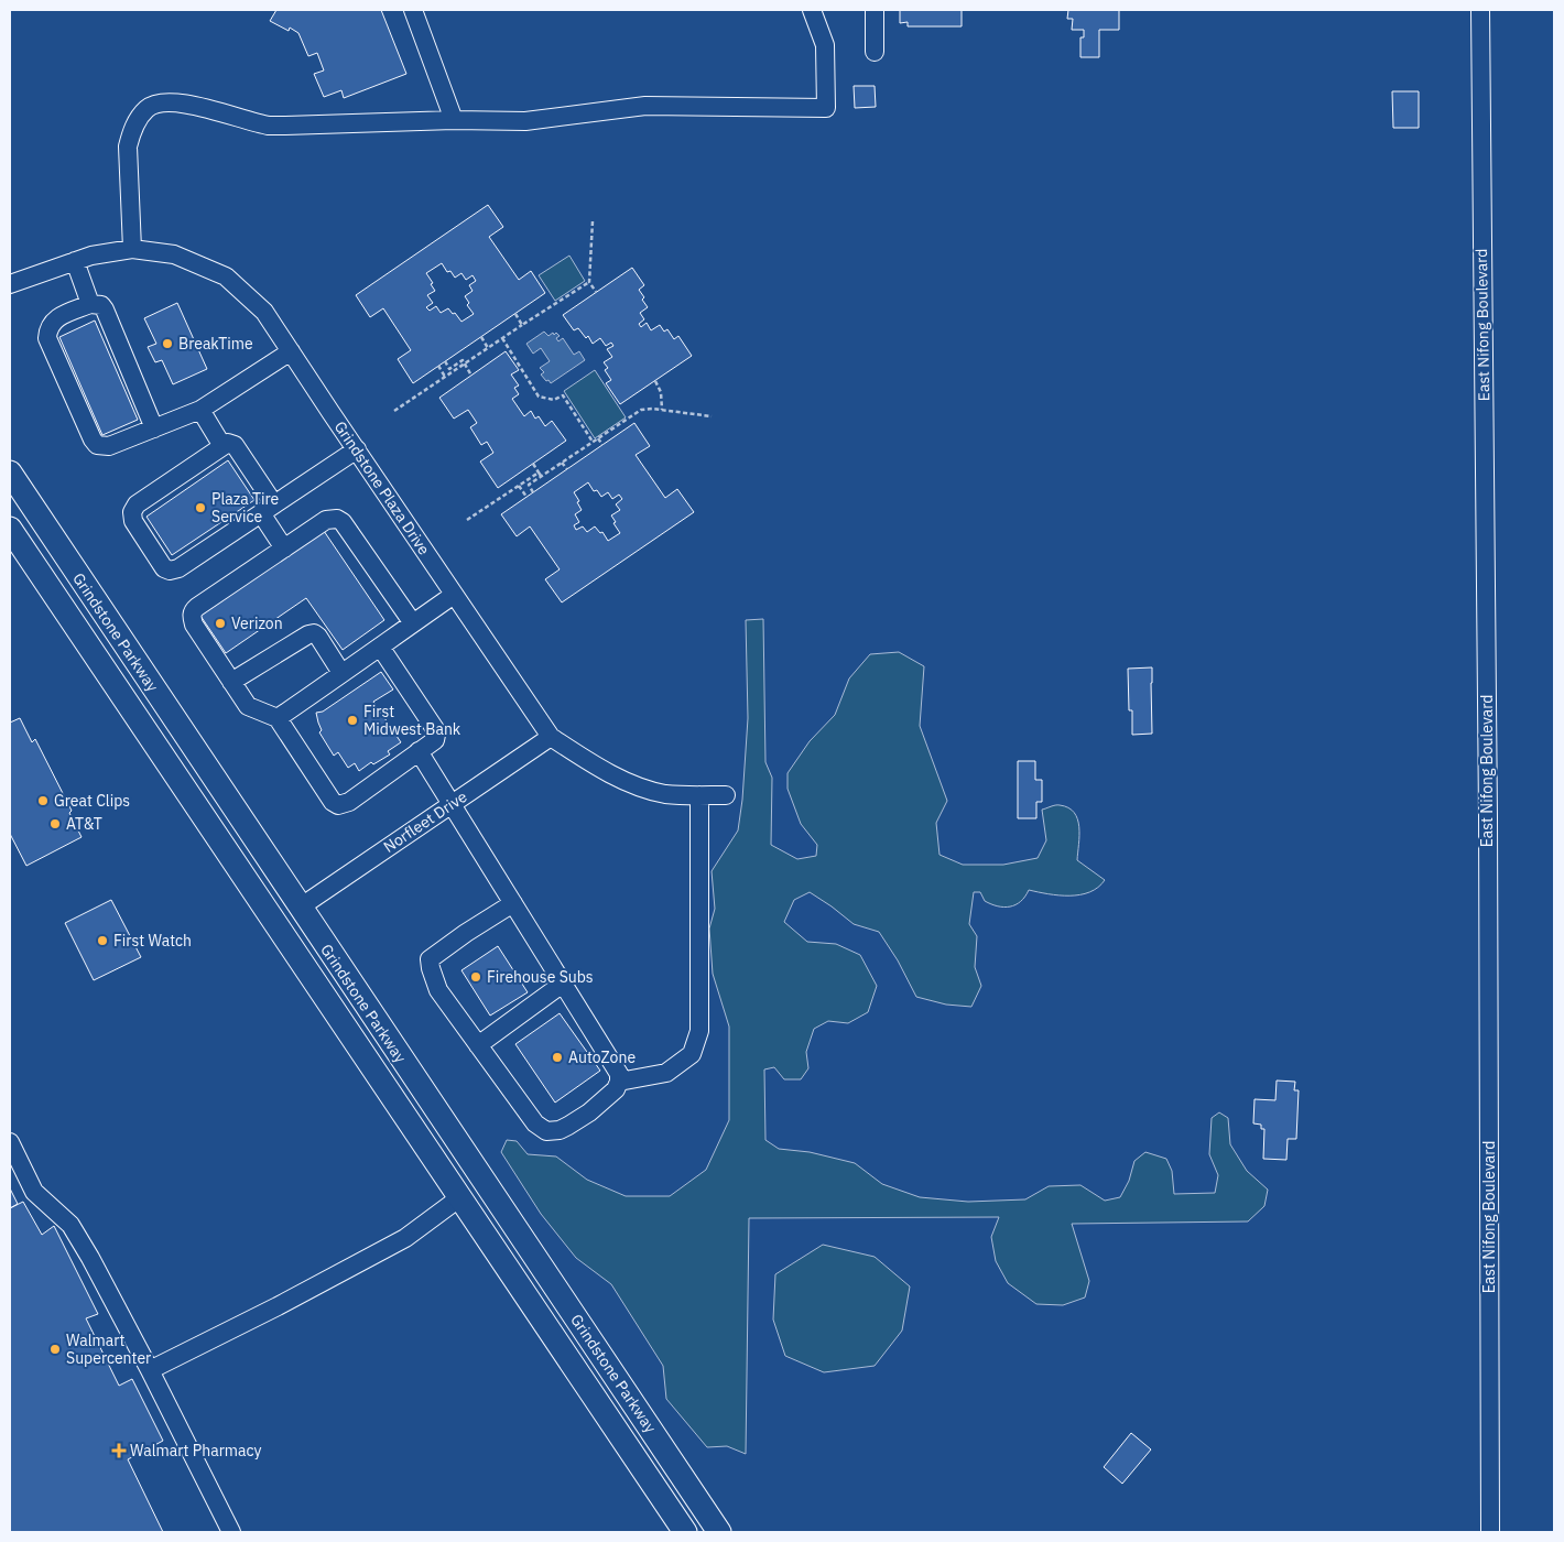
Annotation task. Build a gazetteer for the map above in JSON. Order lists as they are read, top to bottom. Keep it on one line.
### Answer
{"streets":{"main road":["Grindstone Parkway"],"street":["East Nifong Boulevard","Grindstone Plaza Drive","Norfleet Drive"]},"crossings":[["Grindstone Plaza Drive","Norfleet Drive"],["Grindstone Parkway","Norfleet Drive"]],"places":{"other":["BreakTime","Plaza Tire Service","Verizon","First Midwest Bank","Great Clips","AT&T","First Watch","Firehouse Subs","AutoZone","Walmart Supercenter"],"health":["Walmart Pharmacy"]}}
